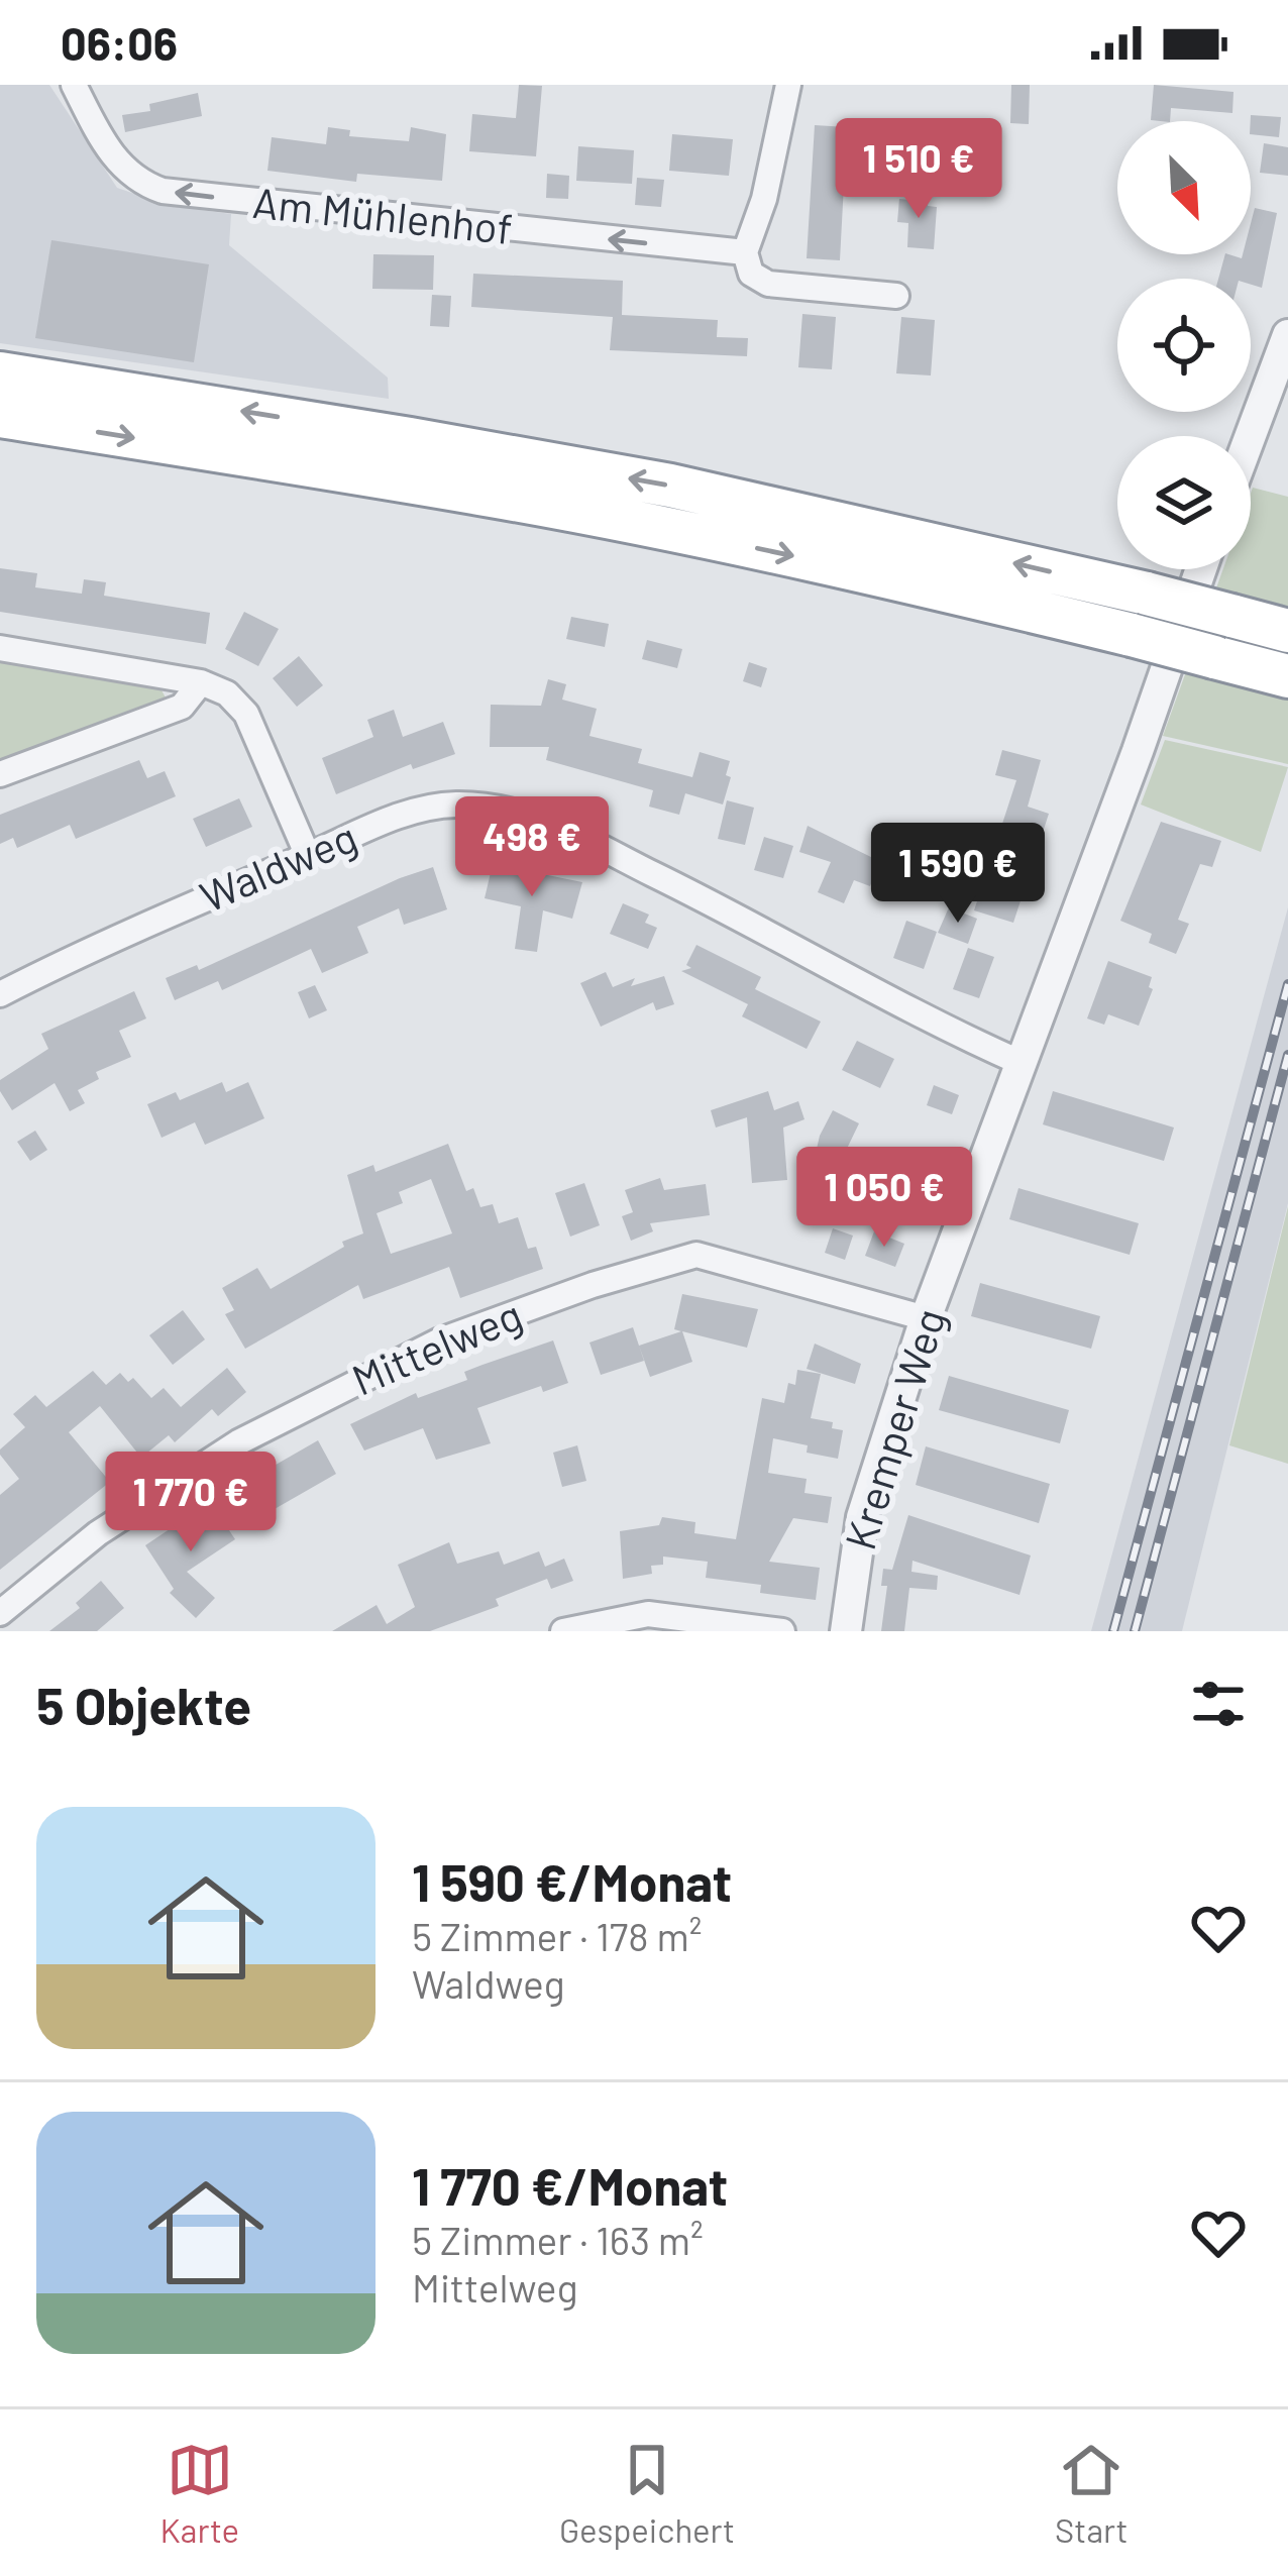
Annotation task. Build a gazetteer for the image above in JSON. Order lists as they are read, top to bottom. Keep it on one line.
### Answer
{"streets":{"street":["Am Mühlenhof","Waldweg","Mittelweg","Kremper Weg"]},"crossings":[["Waldweg","Kremper Weg"],["Mittelweg","Kremper Weg"]],"one_way":["Am Mühlenhof"],"north":"bottom right","page":{"status":"06:06","price":["1 510 €","498 €","1 590 €","1 050 €","1 770 €"],"heading":"5 Objekte","list":[{"name":"1 590 €/Monat","note":"5 Zimmer · 178 m² · Waldweg"},{"name":"1 770 €/Monat","note":"5 Zimmer · 163 m² · Mittelweg"}],"tabs":["Karte","Gespeichert","Start"]}}
